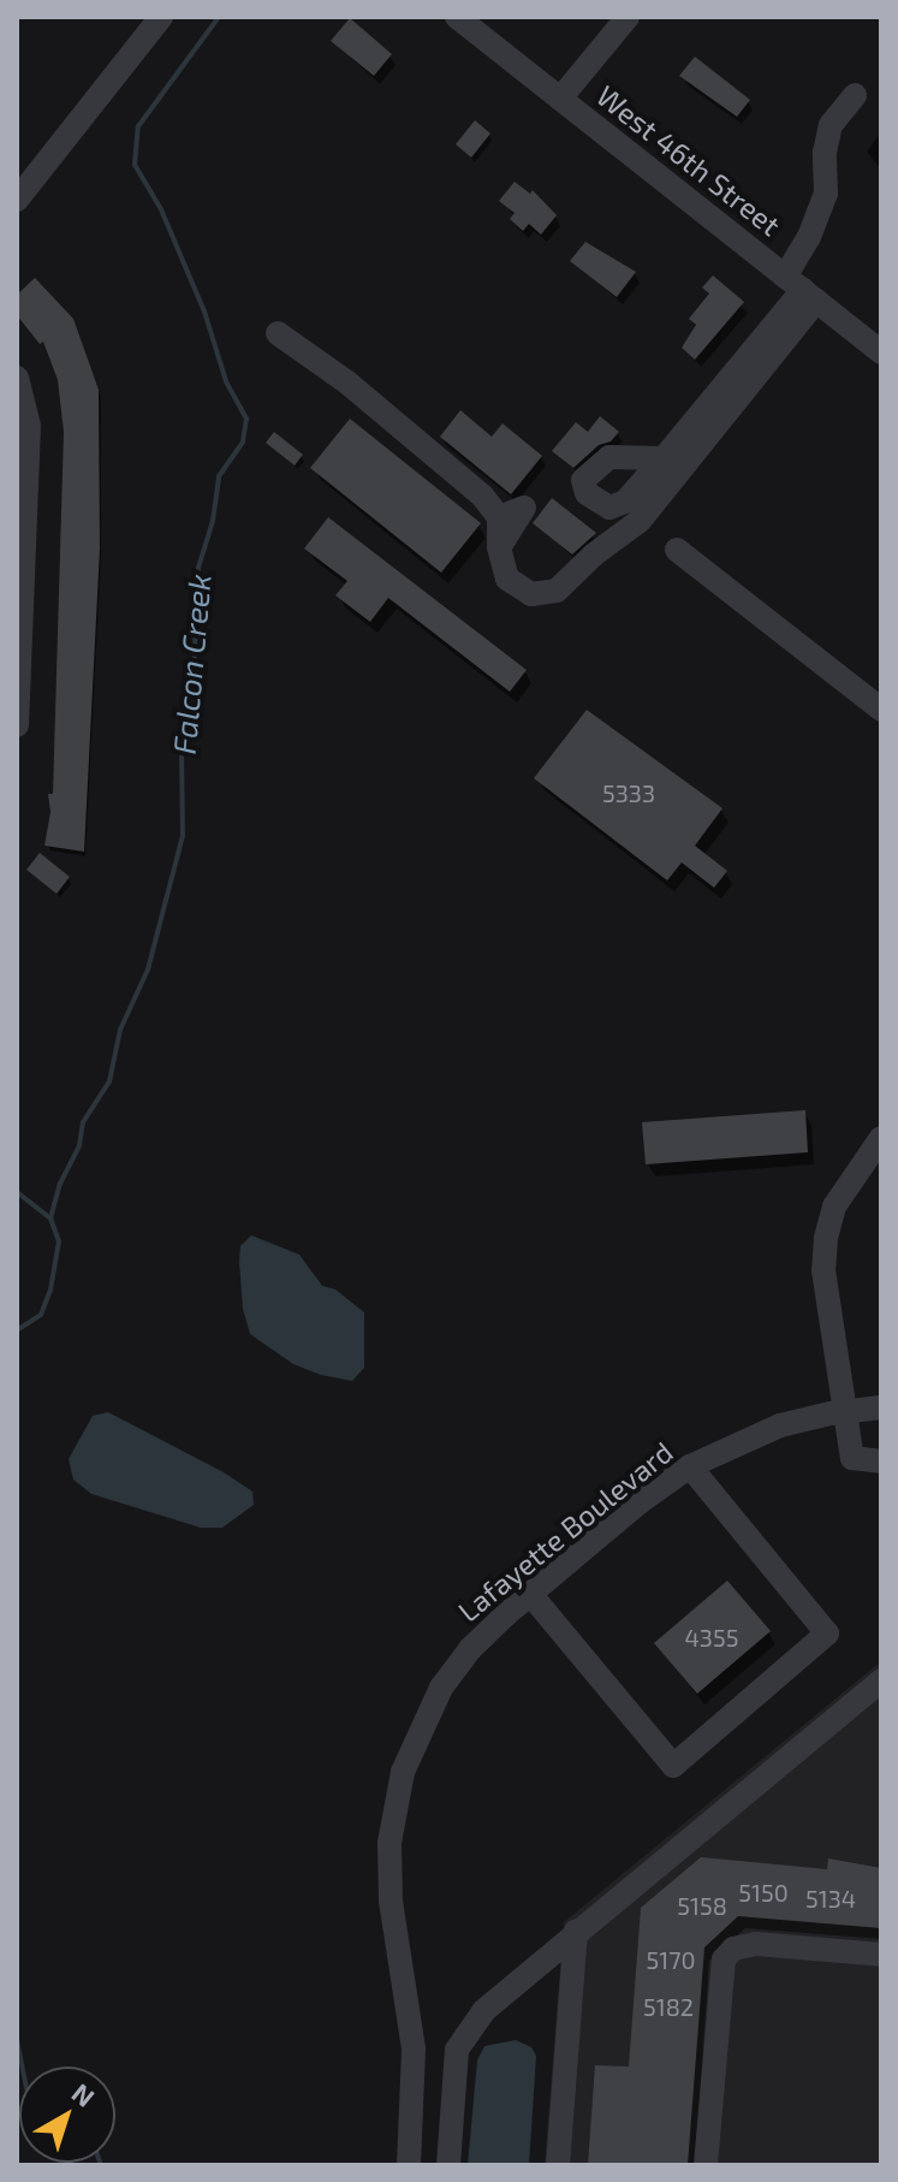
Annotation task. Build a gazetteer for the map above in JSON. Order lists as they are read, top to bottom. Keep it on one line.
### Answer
{"streets":{"street":["West 46th Street","Lafayette Boulevard"]},"water":["Falcon Creek"],"house_numbers":["5333","4355","5150","5134","5158","5170","5182"],"north":"top right"}
